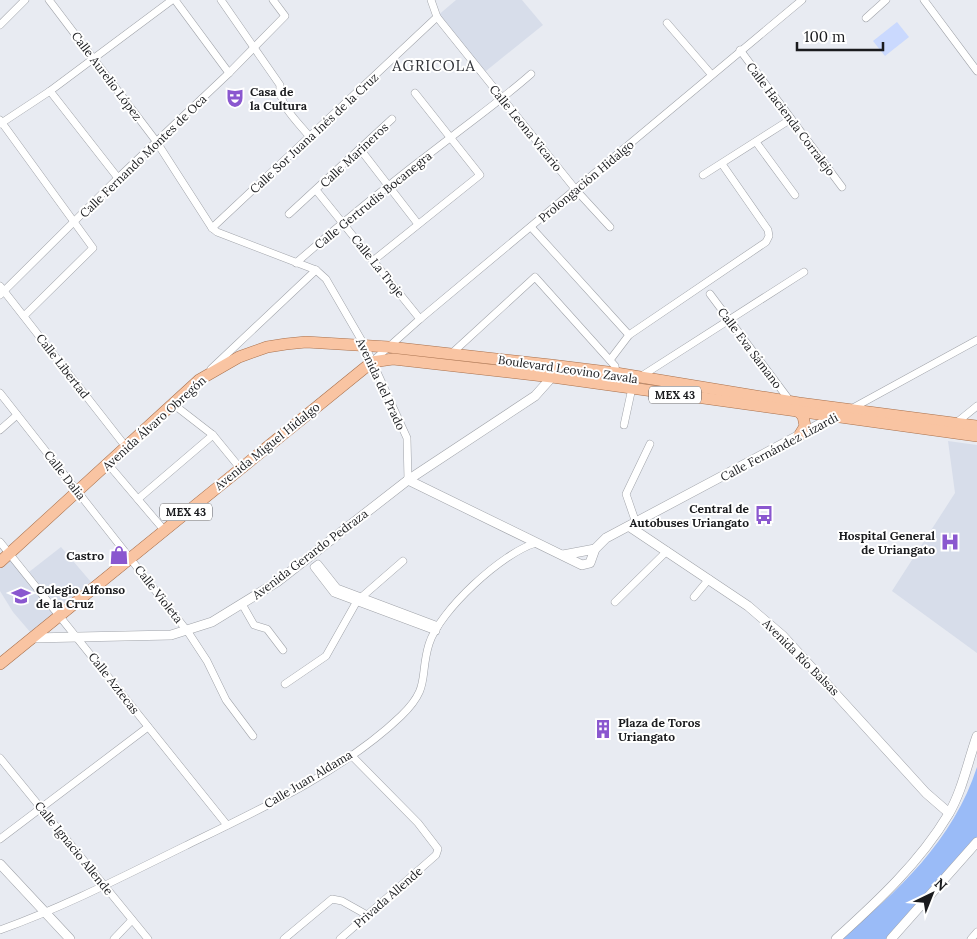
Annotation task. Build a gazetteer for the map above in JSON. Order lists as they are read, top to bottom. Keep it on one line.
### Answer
{"streets":{"main road":["Boulevard Leovino Zavala","MEX 43","Avenida Álvaro Obregón","Avenida Miguel Hidalgo"],"street":["Calle Aurelio López","Calle Hacienda Corralejo","Calle Leona Vicario","Calle Sor Juana Inés de la Cruz","Calle Marineros","Calle Fernando Montes de Oca","Prolongación Hidalgo","Calle Gertrudis Bocanegra","Calle La Troje","Calle Eva Sámano","Calle Libertad","Avenida del Prado","Calle Fernández Lizardi","Calle Dalia","Avenida Gerardo Pedraza","Calle Violeta","Avenida Río Balsas","Calle Aztecas","Calle Juan Aldama","Calle Ignacio Allende","Privada Allende"]},"crossings":[["Calle Aurelio López","Calle Sor Juana Inés de la Cruz"],["Calle Aurelio López","Calle Fernando Montes de Oca"],["Calle Aurelio López","Avenida del Prado"],["Calle Hacienda Corralejo","Prolongación Hidalgo"],["Calle Leona Vicario","Calle Sor Juana Inés de la Cruz"],["Calle Leona Vicario","Prolongación Hidalgo"],["Calle Leona Vicario","Calle Gertrudis Bocanegra"],["Calle Sor Juana Inés de la Cruz","Avenida del Prado"],["Calle Marineros","Calle La Troje"],["Calle Fernando Montes de Oca","Calle Libertad"],["Prolongación Hidalgo","Calle La Troje"],["Prolongación Hidalgo","Boulevard Leovino Zavala"],["Prolongación Hidalgo","Avenida del Prado"],["Prolongación Hidalgo","Avenida Miguel Hidalgo"],["Calle Gertrudis Bocanegra","Calle La Troje"],["Calle Gertrudis Bocanegra","Avenida del Prado"],["Calle Eva Sámano","Boulevard Leovino Zavala"],["Calle Libertad","Avenida Álvaro Obregón"],["Boulevard Leovino Zavala","Avenida del Prado"],["Boulevard Leovino Zavala","Avenida Álvaro Obregón"],["Boulevard Leovino Zavala","Avenida Miguel Hidalgo"],["Boulevard Leovino Zavala","Calle Fernández Lizardi"],["Boulevard Leovino Zavala","Avenida Gerardo Pedraza"],["Avenida del Prado","Avenida Álvaro Obregón"],["Avenida del Prado","Avenida Miguel Hidalgo"],["Avenida del Prado","Avenida Gerardo Pedraza"],["Avenida Álvaro Obregón","Calle Dalia"],["Avenida Álvaro Obregón","Calle Aztecas"],["Avenida Miguel Hidalgo","Calle Dalia"],["Avenida Miguel Hidalgo","Avenida Gerardo Pedraza"],["Avenida Miguel Hidalgo","Calle Violeta"],["Avenida Miguel Hidalgo","Calle Aztecas"],["Calle Fernández Lizardi","Avenida Río Balsas"],["Calle Dalia","Calle Violeta"],["Avenida Gerardo Pedraza","Calle Violeta"],["Avenida Gerardo Pedraza","Calle Aztecas"],["Calle Aztecas","Calle Juan Aldama"],["Calle Juan Aldama","Calle Ignacio Allende"],["Calle Juan Aldama","Privada Allende"]],"districts":["AGRICOLA"],"places":{"theatre":["Casa de la Cultura"],"bus stop":["Central de Autobuses Uriangato"],"hospital":["Hospital General de Uriangato"],"shop":["Castro"],"school or university":["Colegio Alfonso de la Cruz"],"building":["Plaza de Toros Uriangato"]},"scale_bar":"100 m","north":"top right"}
